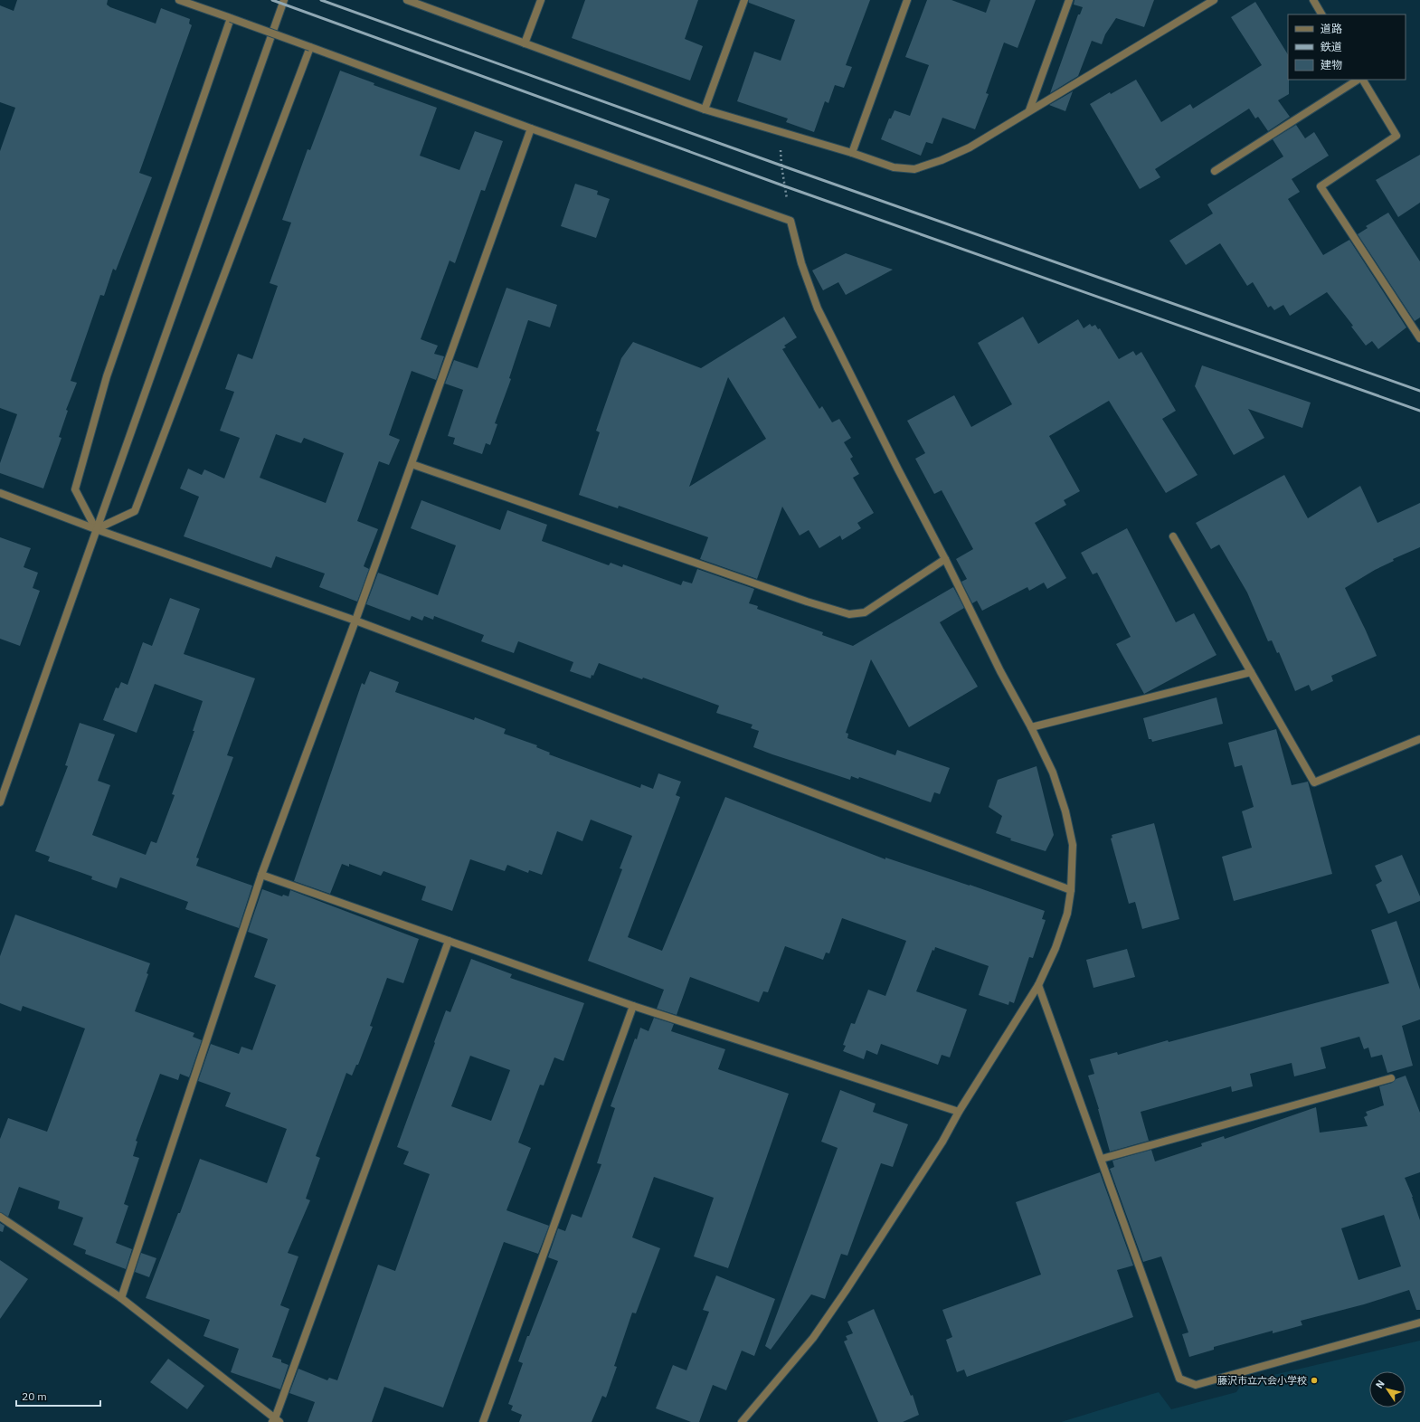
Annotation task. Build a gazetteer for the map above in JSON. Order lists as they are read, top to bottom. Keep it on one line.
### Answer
{"places":["藤沢市立六会小学校"],"legend":["道路","鉄道","建物"],"scale_bar":"20 m","north":"top left"}
